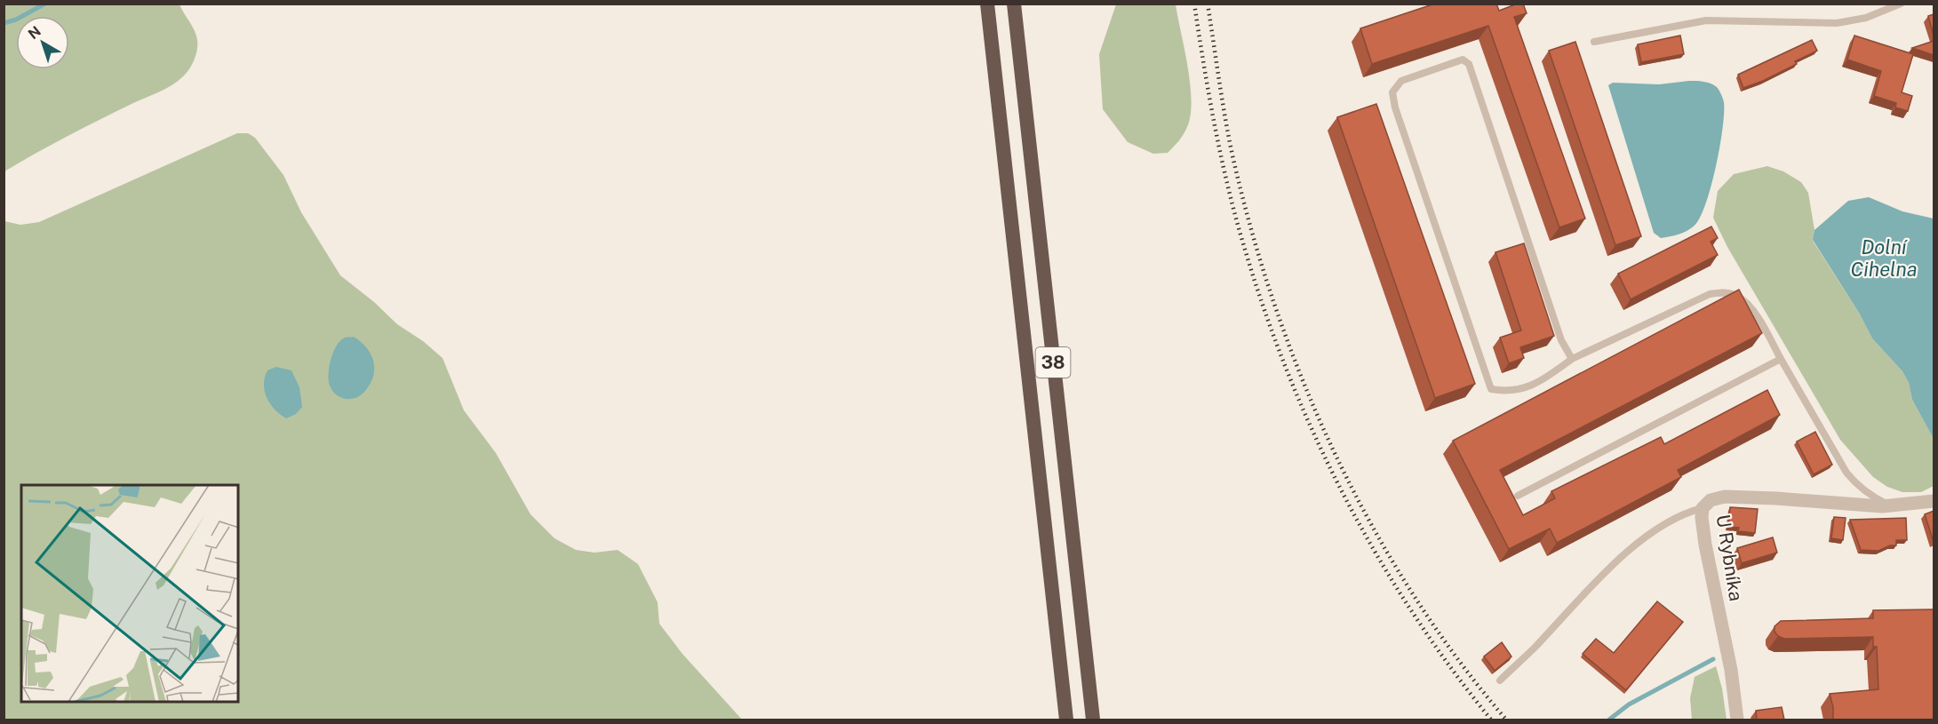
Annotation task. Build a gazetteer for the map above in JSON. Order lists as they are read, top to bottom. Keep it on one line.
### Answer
{"streets":{"highway":["38"],"street":["U Rybníka"]},"water":["Dolní Cihelna"],"north":"top left"}
